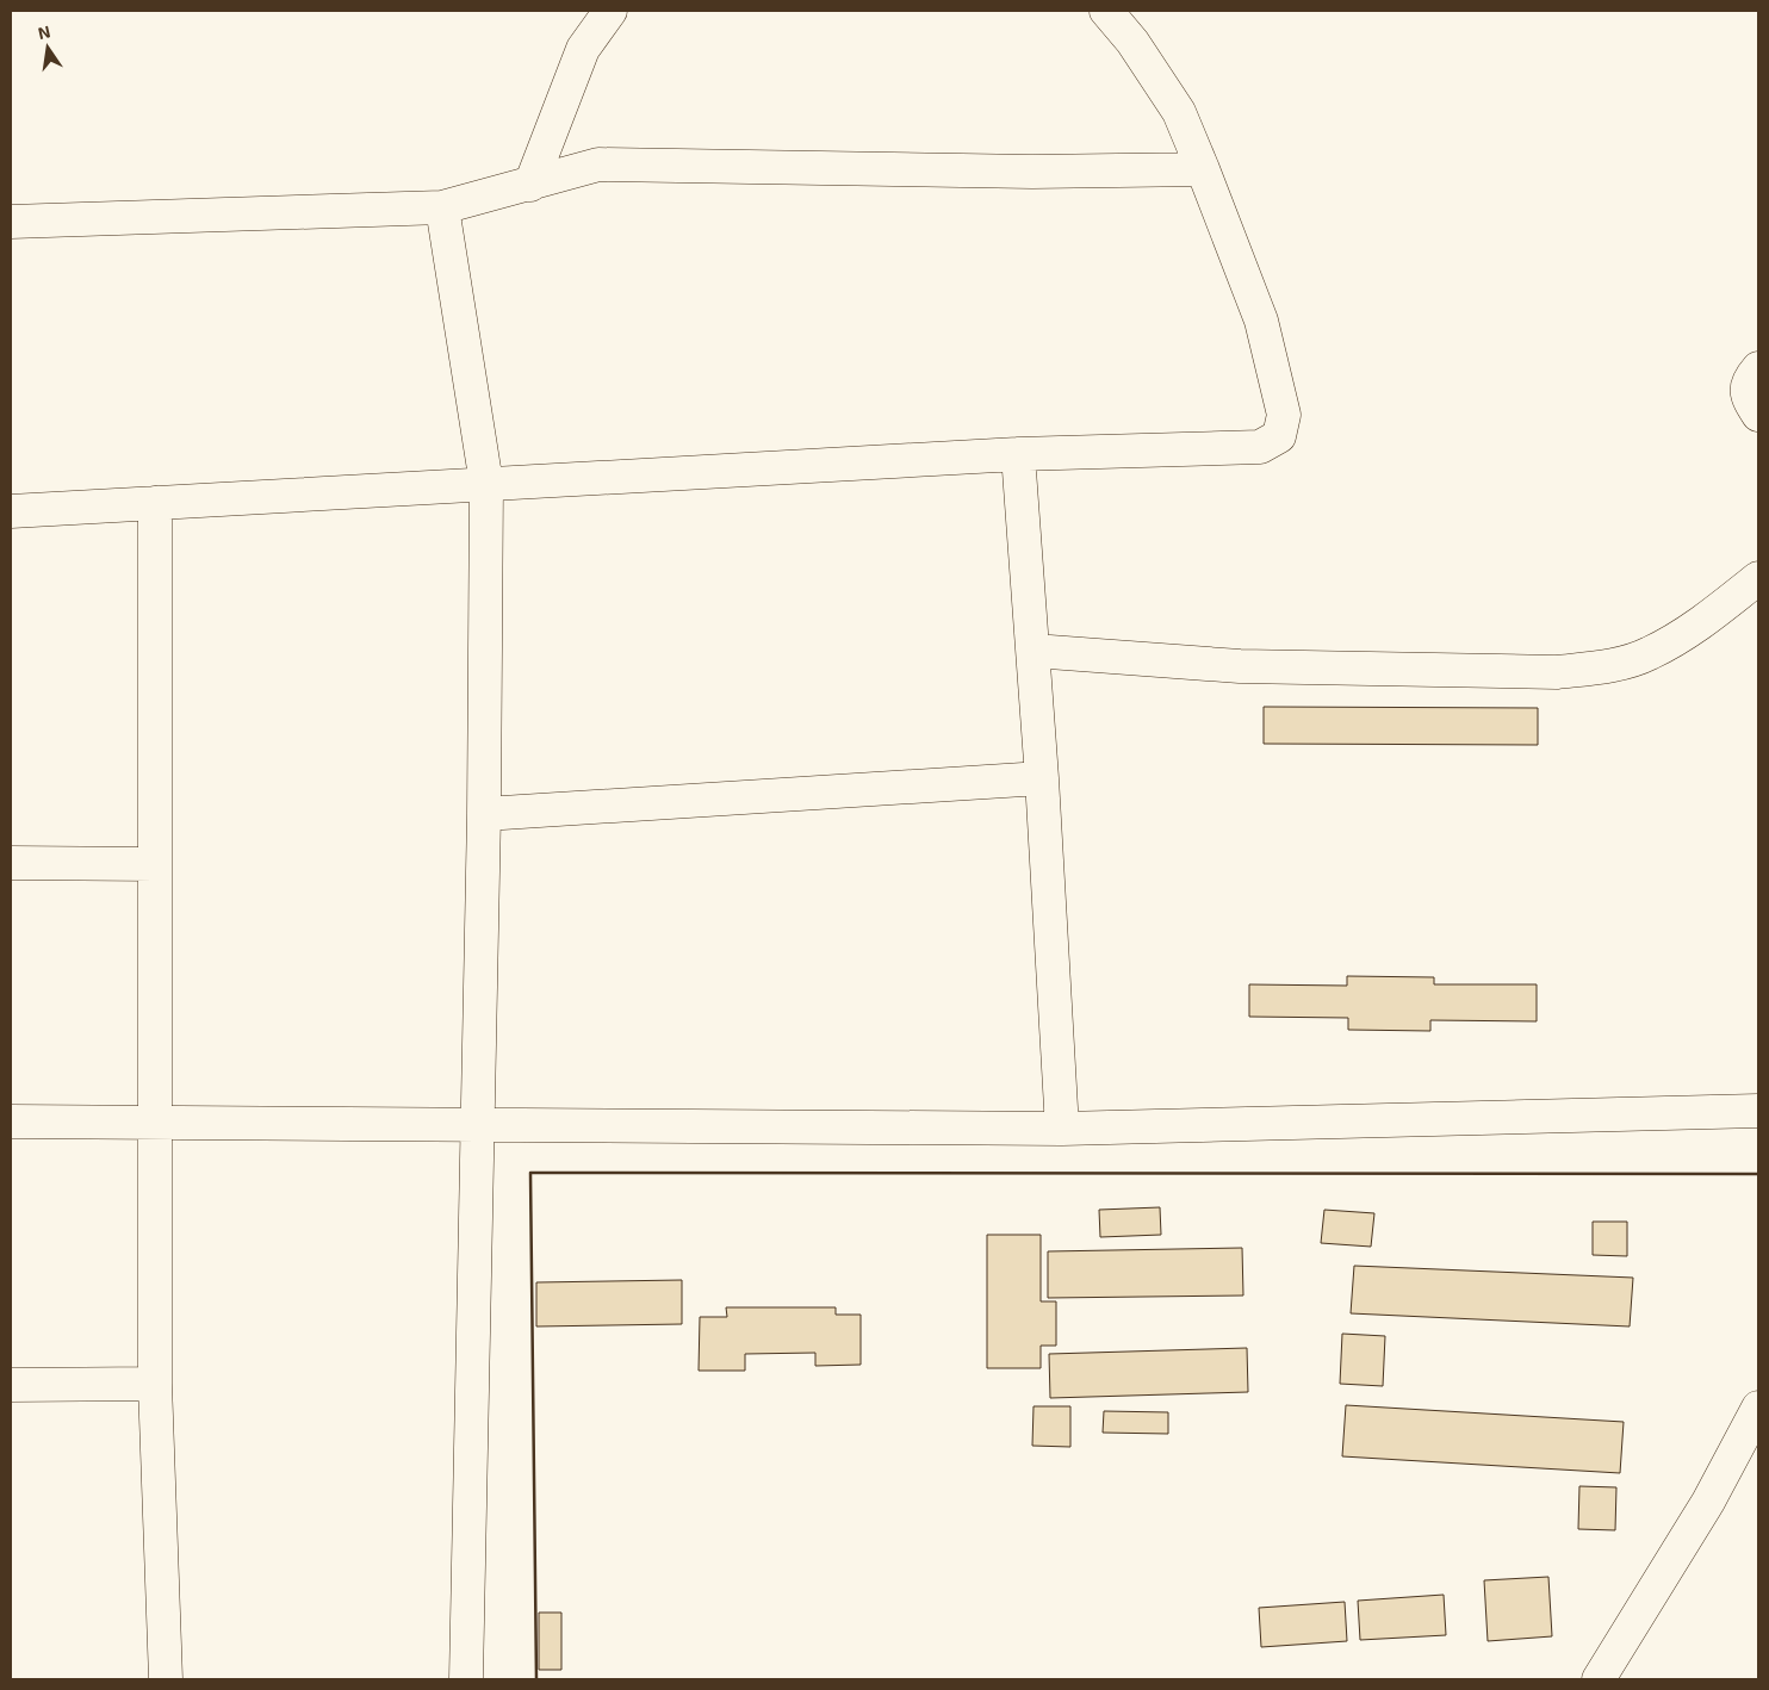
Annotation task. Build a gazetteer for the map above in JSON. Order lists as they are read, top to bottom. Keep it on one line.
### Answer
{"north":"top"}
